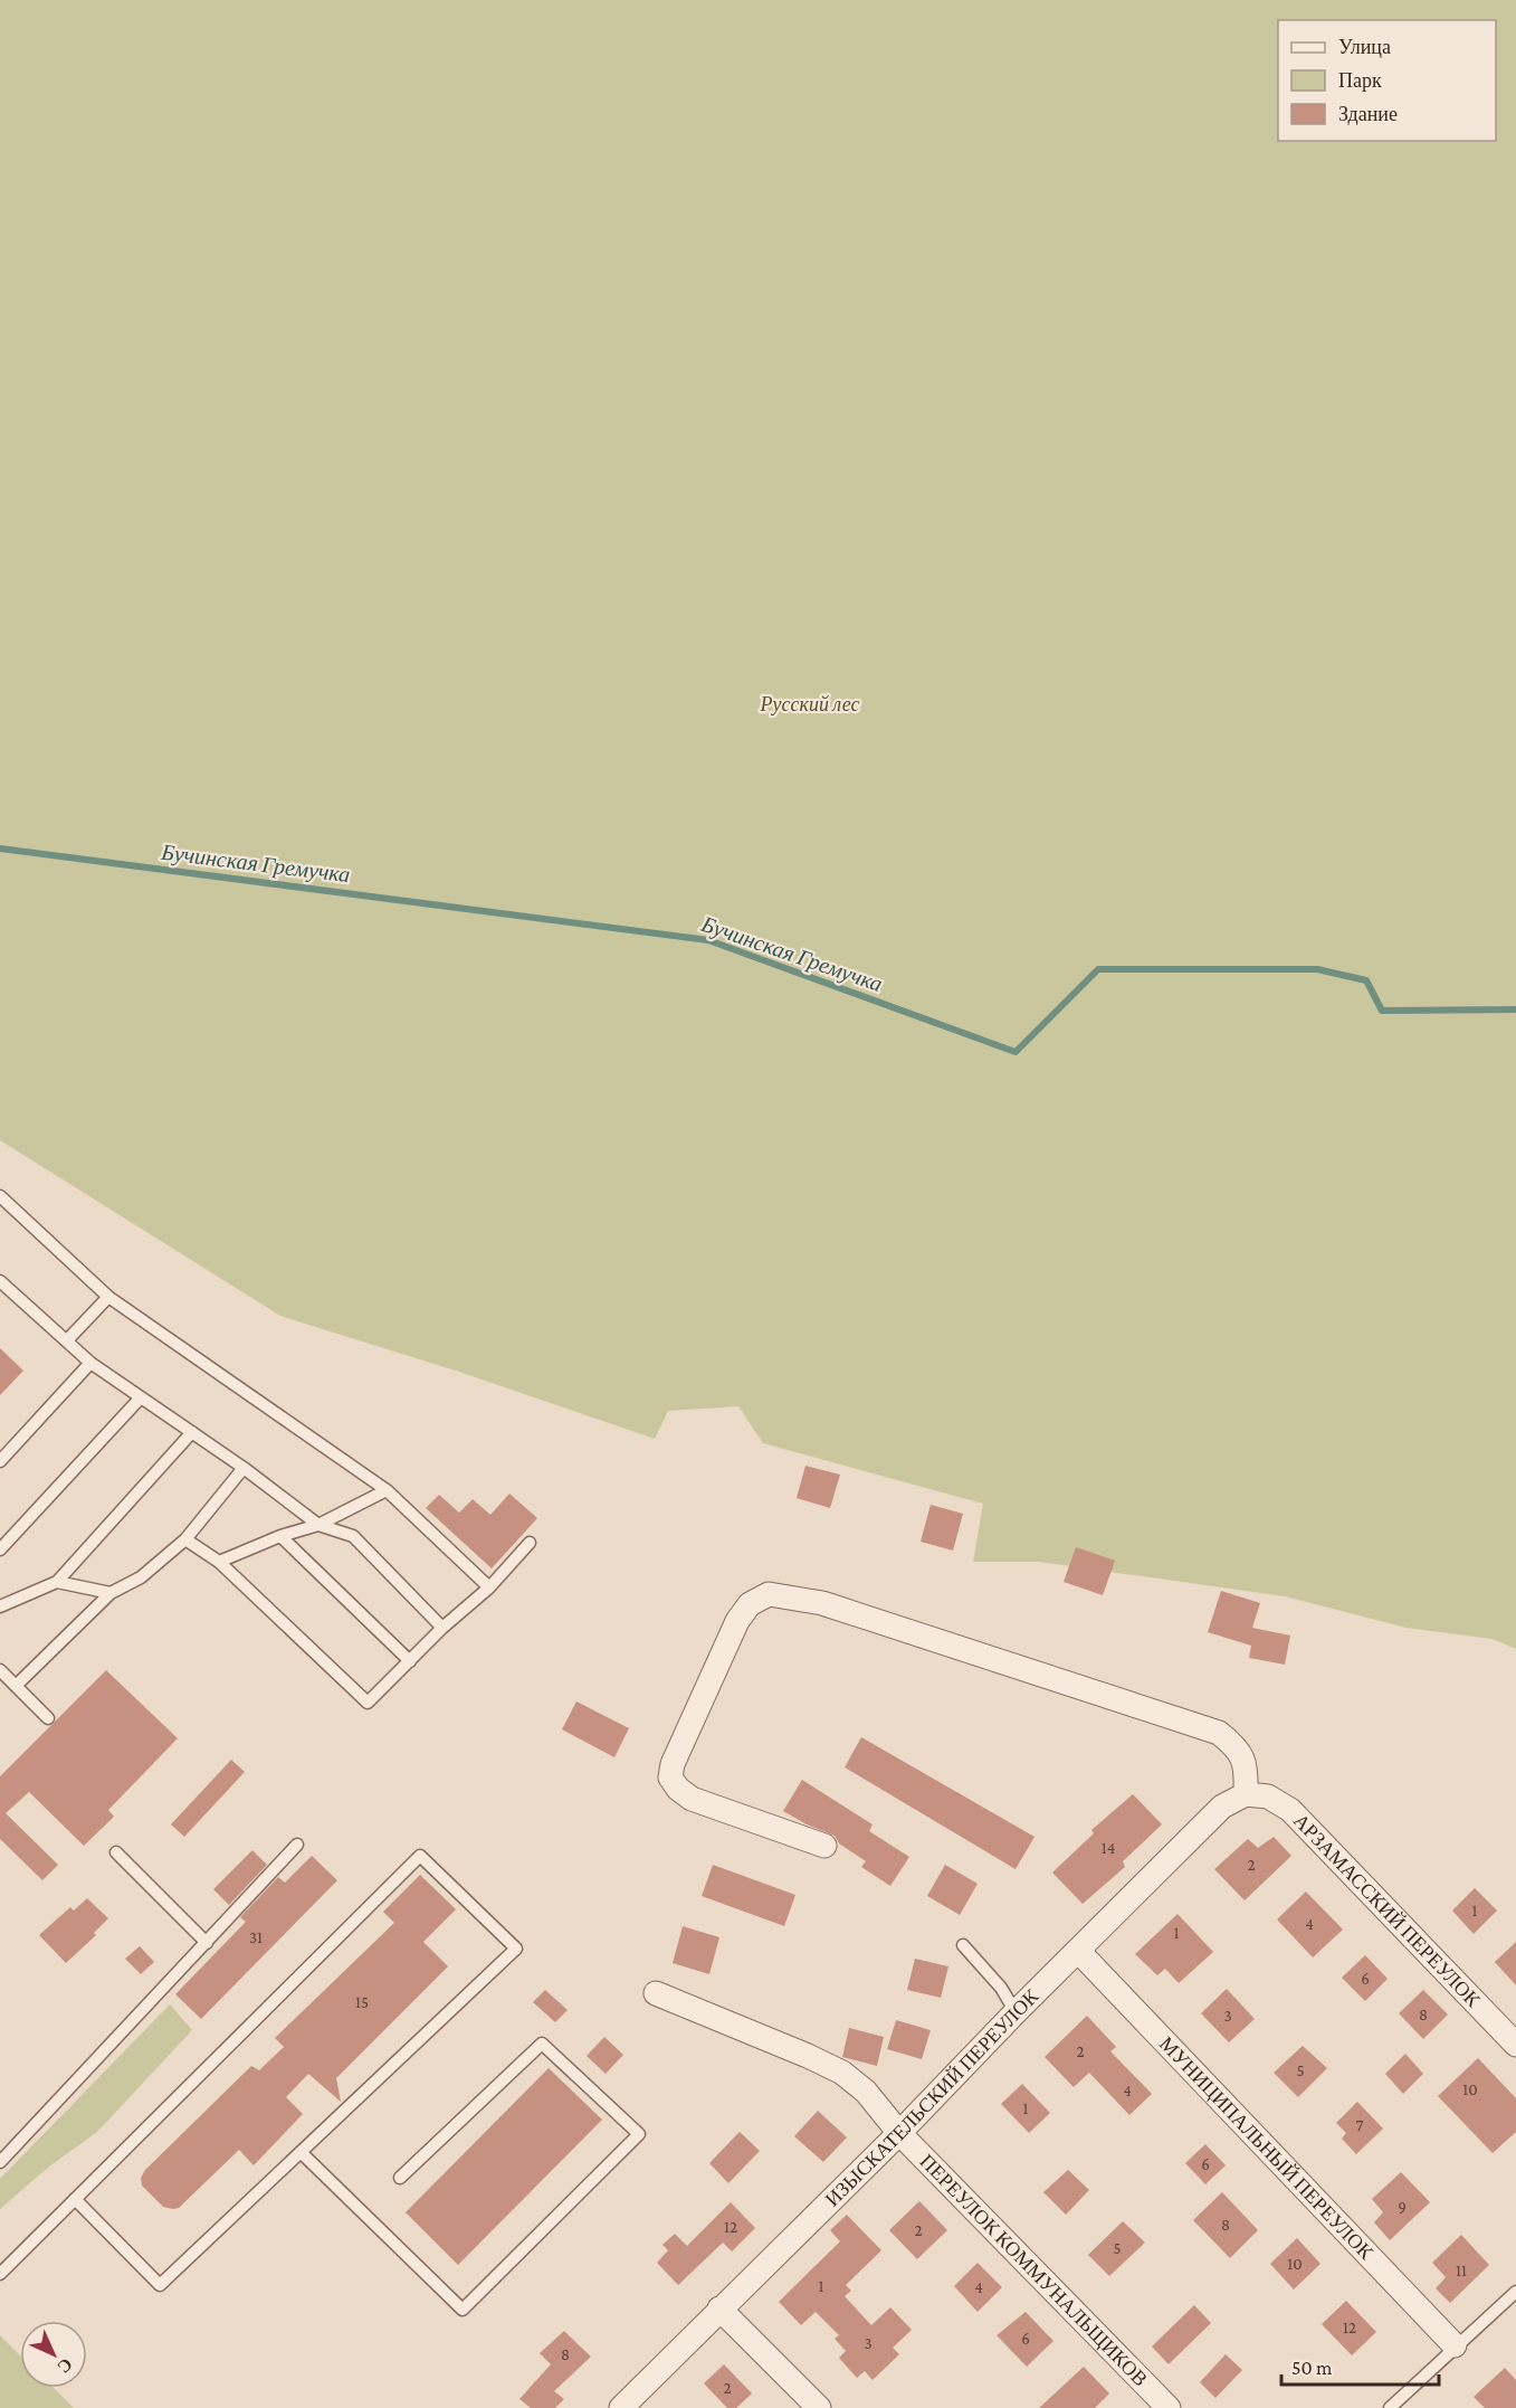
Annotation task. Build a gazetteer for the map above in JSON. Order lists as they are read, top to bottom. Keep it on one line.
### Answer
{"streets":{"street":["АРЗАМАССКИЙ ПЕРЕУЛОК","ИЗЫСКАТЕЛЬСКИЙ ПЕРЕУЛОК","МУНИЦИПАЛЬНЫЙ ПЕРЕУЛОК","ПЕРЕУЛОК КОММУНАЛЬЩИКОВ"]},"crossings":[["АРЗАМАССКИЙ ПЕРЕУЛОК","ИЗЫСКАТЕЛЬСКИЙ ПЕРЕУЛОК"],["ИЗЫСКАТЕЛЬСКИЙ ПЕРЕУЛОК","МУНИЦИПАЛЬНЫЙ ПЕРЕУЛОК"],["ИЗЫСКАТЕЛЬСКИЙ ПЕРЕУЛОК","ПЕРЕУЛОК КОММУНАЛЬЩИКОВ"]],"water":["Бучинская Гремучка"],"parks":["Русский лес"],"house_numbers":["14","2","1","4","1","31","6","15","8","3","2","5","10","4","1","7","6","9","8","12","2","5","10","11","1","4","12","6","3","8","2"],"legend":["Улица","Парк","Здание"],"scale_bar":"50 m","north":"bottom right"}
